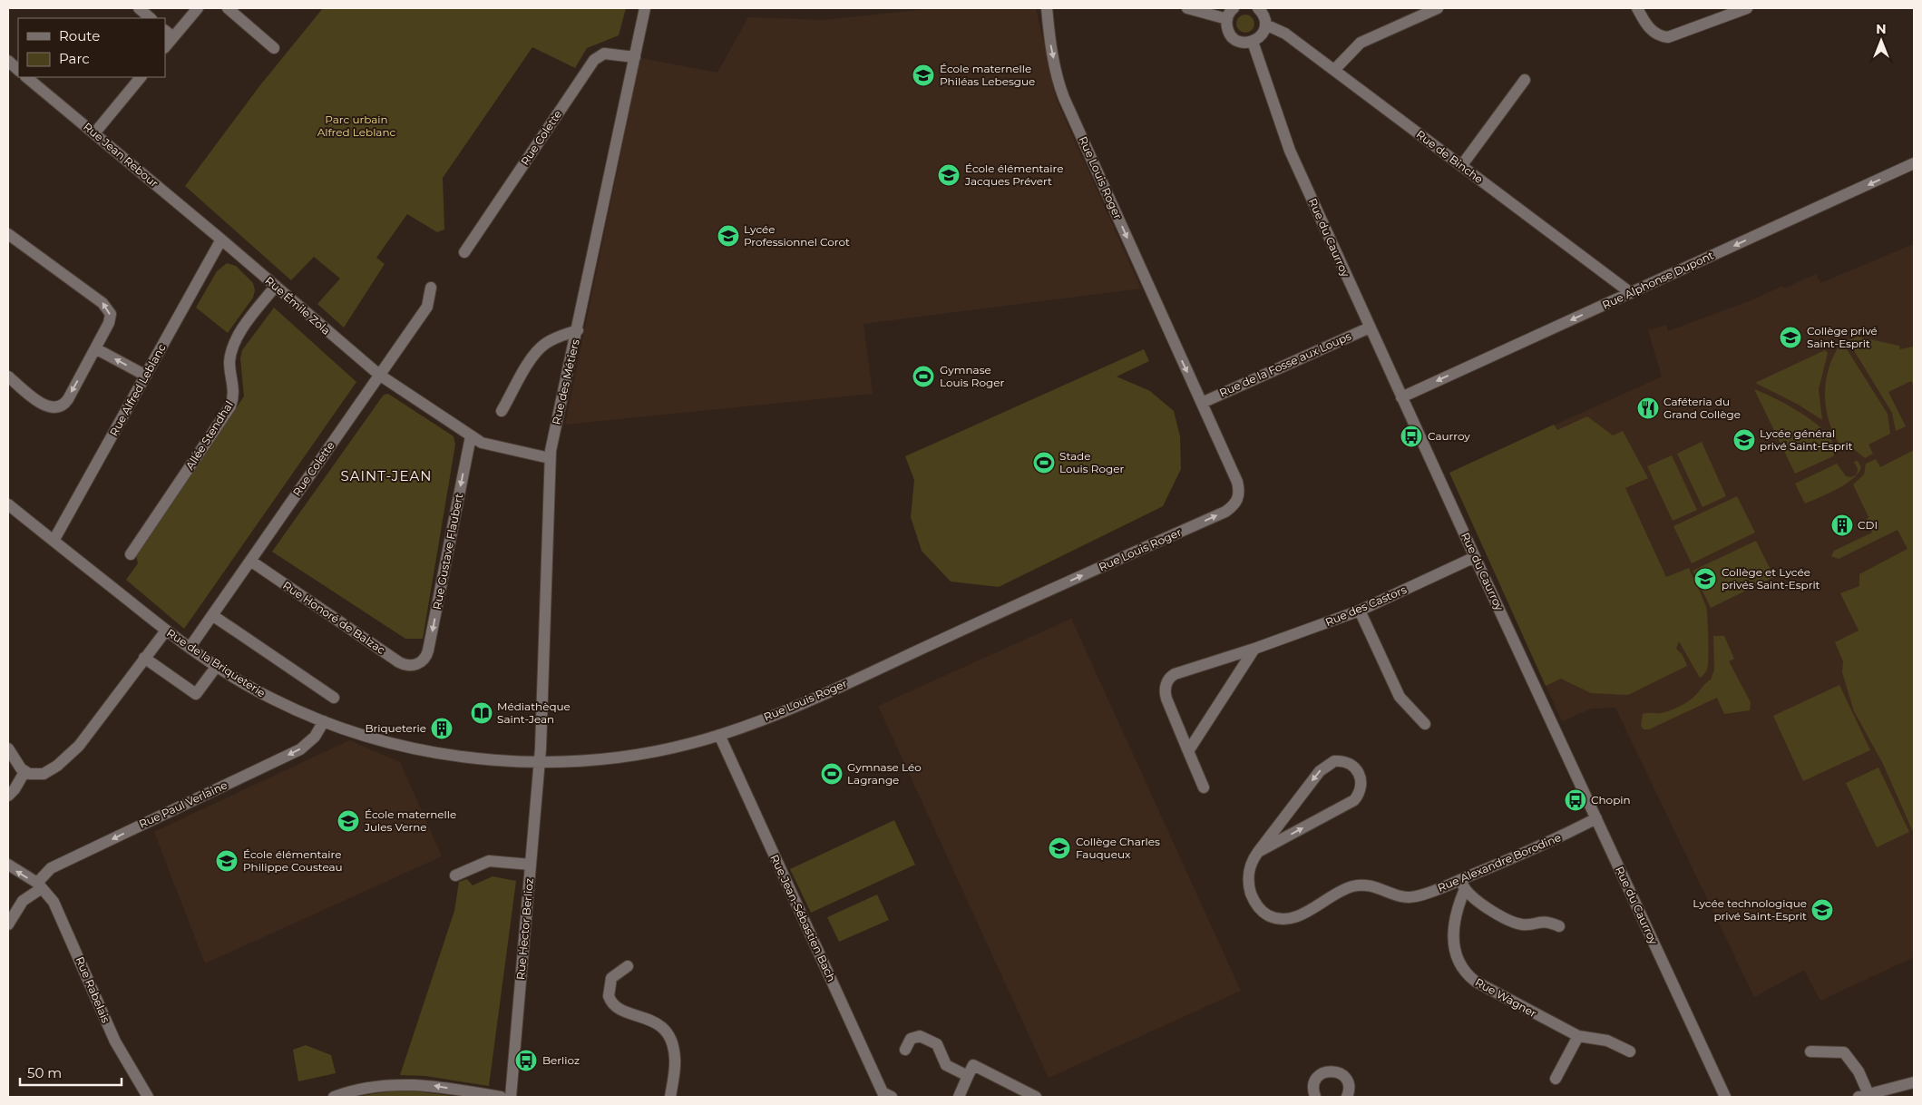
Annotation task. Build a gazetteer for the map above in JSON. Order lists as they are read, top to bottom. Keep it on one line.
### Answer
{"streets":{"street":["Rue Colette","Rue Jean Rebour","Rue de Binche","Rue Louis Roger","Rue du Caurroy","Rue Alphonse Dupont","Rue Émile Zola","Rue de la Fosse aux Loups","Rue des Métiers","Rue Alfred Leblanc","Allée Stendhal","Rue Gustave Flaubert","Rue des Castors","Rue Honoré de Balzac","Rue de la Briqueterie","Rue Paul Verlaine","Rue Alexandre Borodine","Rue Jean-Sébastien Bach","Rue Hector Berlioz","Rue Rabelais","Rue Wagner"]},"crossings":[["Rue Colette","Rue Émile Zola"],["Rue Colette","Rue des Métiers"],["Rue Colette","Rue Honoré de Balzac"],["Rue Colette","Rue de la Briqueterie"],["Rue Jean Rebour","Rue Émile Zola"],["Rue Jean Rebour","Rue Alfred Leblanc"],["Rue de Binche","Rue Alphonse Dupont"],["Rue Louis Roger","Rue de la Fosse aux Loups"],["Rue Louis Roger","Rue des Métiers"],["Rue Louis Roger","Rue de la Briqueterie"],["Rue Louis Roger","Rue Jean-Sébastien Bach"],["Rue Louis Roger","Rue Hector Berlioz"],["Rue du Caurroy","Rue Alphonse Dupont"],["Rue du Caurroy","Rue de la Fosse aux Loups"],["Rue du Caurroy","Rue des Castors"],["Rue du Caurroy","Rue Alexandre Borodine"],["Rue Émile Zola","Rue des Métiers"],["Rue Émile Zola","Rue Alfred Leblanc"],["Rue Émile Zola","Allée Stendhal"],["Rue Émile Zola","Rue Gustave Flaubert"],["Rue des Métiers","Rue de la Briqueterie"],["Rue des Métiers","Rue Hector Berlioz"],["Rue Alfred Leblanc","Rue de la Briqueterie"],["Rue Gustave Flaubert","Rue Honoré de Balzac"],["Rue de la Briqueterie","Rue Paul Verlaine"],["Rue de la Briqueterie","Rue Hector Berlioz"],["Rue Paul Verlaine","Rue Rabelais"],["Rue Alexandre Borodine","Rue Wagner"]],"one_way":["Rue Alphonse Dupont","Rue Gustave Flaubert","Rue Paul Verlaine"],"districts":["SAINT-JEAN"],"parks":["Parc urbain Alfred Leblanc"],"places":{"school or university":["École maternelle Philéas Lebesgue","École élémentaire Jacques Prévert","Lycée Professionnel Corot","Collège privé Saint-Esprit","Lycée général privé Saint-Esprit","Collège et Lycée privés Saint-Esprit","École maternelle Jules Verne","Collège Charles Fauqueux","École élémentaire Philippe Cousteau","Lycée technologique privé Saint-Esprit"],"sports":["Gymnase Louis Roger","Stade Louis Roger","Gymnase Léo Lagrange"],"restaurant":["Caféteria du Grand Collège"],"bus stop":["Caurroy","Chopin","Berlioz"],"building":["CDI","Briqueterie"],"library":["Médiathèque Saint-Jean"]},"legend":["Route","Parc"],"scale_bar":"50 m","north":"top"}
